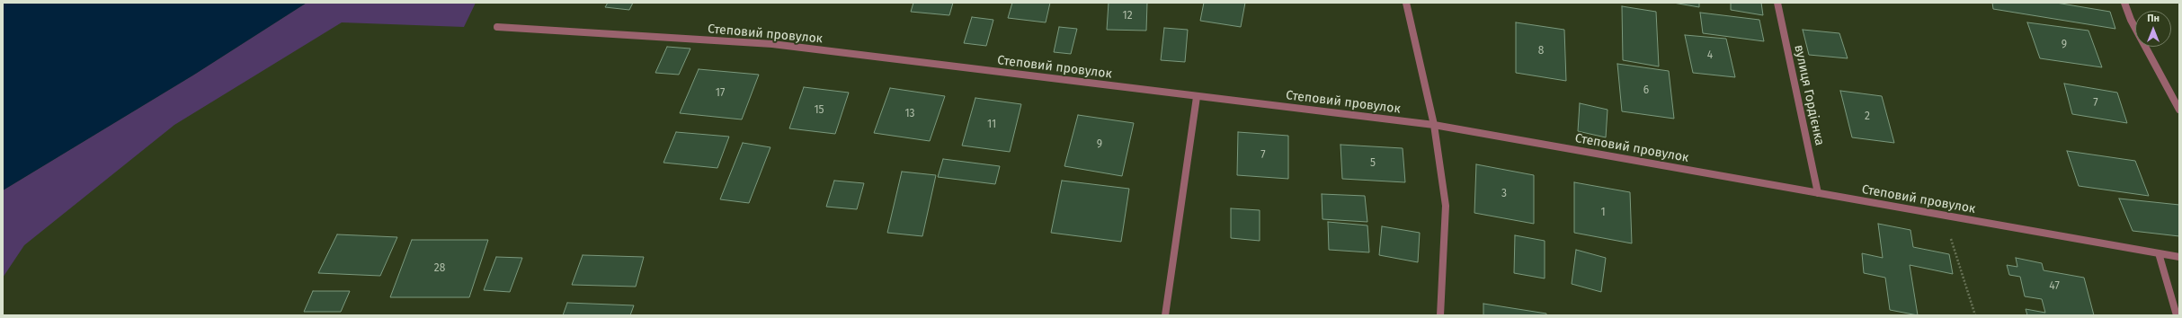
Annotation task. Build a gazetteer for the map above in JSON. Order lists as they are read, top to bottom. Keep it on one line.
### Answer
{"streets":{"street":["Степовий провулок","вулиця Гордієнка"]},"crossings":[["Степовий провулок","вулиця Гордієнка"]],"house_numbers":["12","9","8","4","6","17","7","15","13","2","11","9","7","5","3","1","28","47"],"north":"top"}
